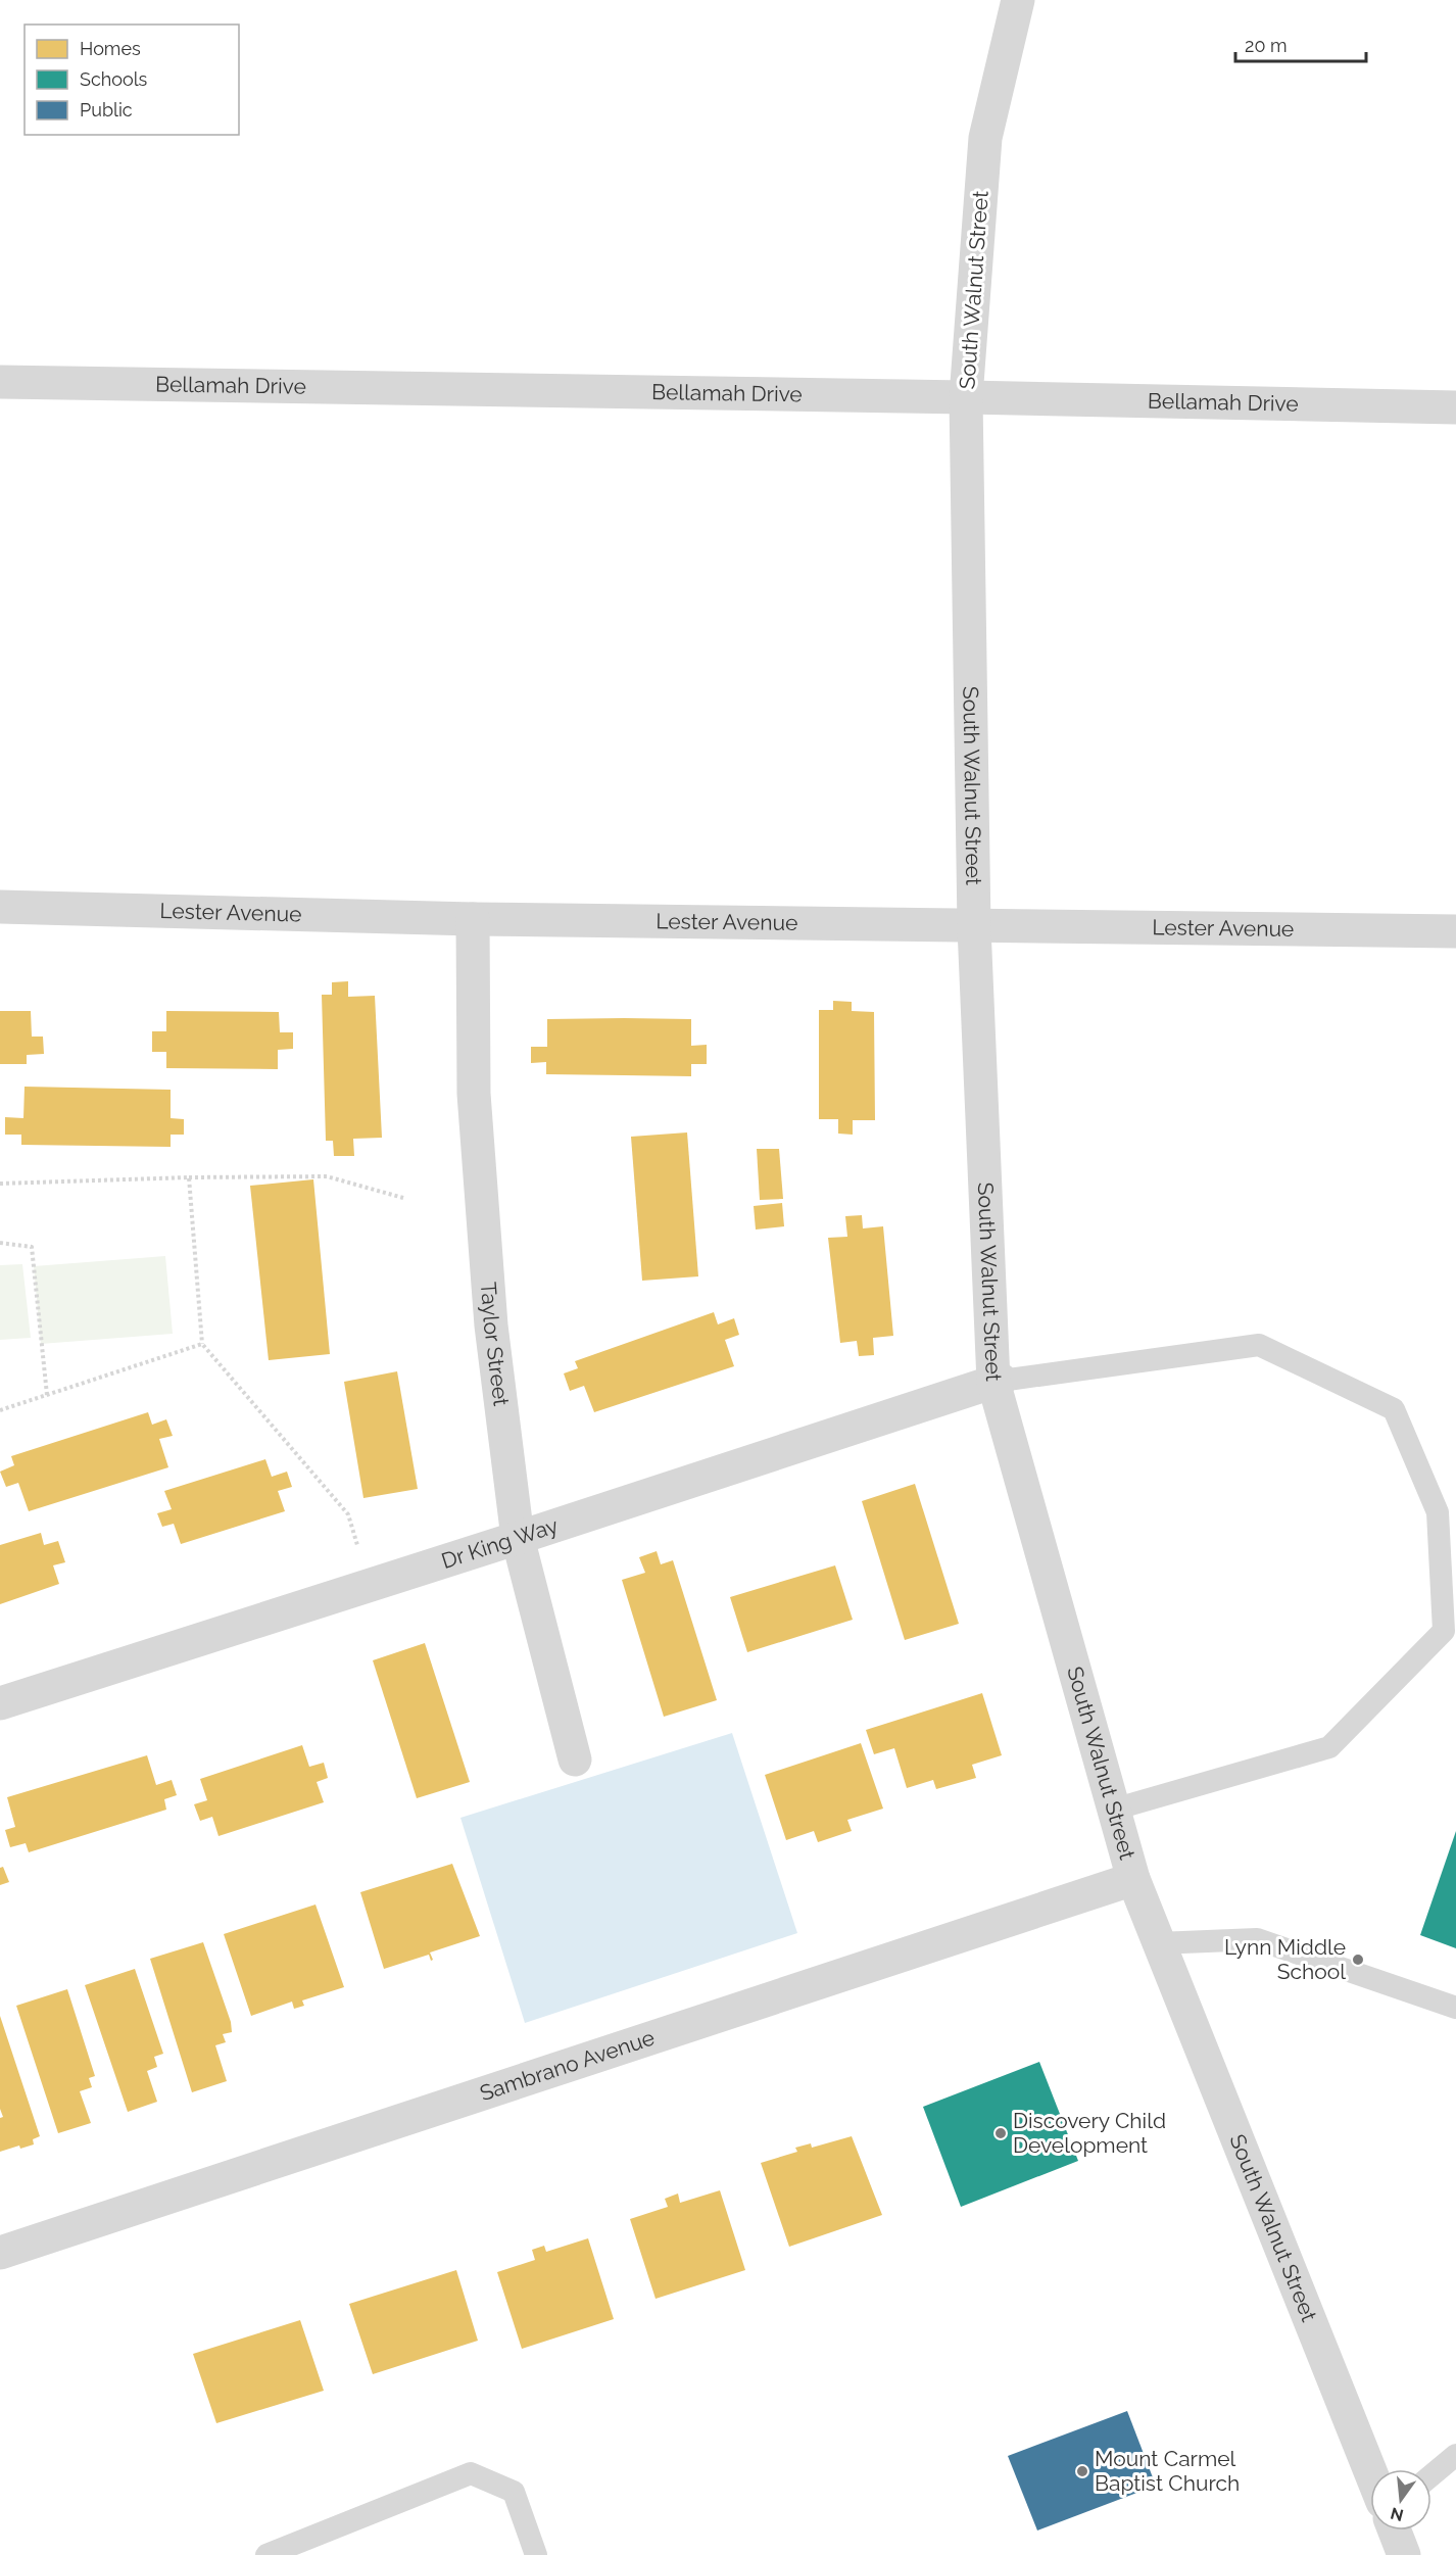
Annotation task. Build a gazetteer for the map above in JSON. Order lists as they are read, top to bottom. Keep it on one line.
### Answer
{"streets":{"street":["South Walnut Street","Bellamah Drive","Lester Avenue","Taylor Street","Dr King Way","Sambrano Avenue"]},"crossings":[["South Walnut Street","Bellamah Drive"],["South Walnut Street","Lester Avenue"],["South Walnut Street","Dr King Way"],["South Walnut Street","Sambrano Avenue"],["Lester Avenue","Taylor Street"],["Taylor Street","Dr King Way"]],"places":["Lynn Middle School","Discovery Child Development","Mount Carmel Baptist Church"],"legend":["Homes","Schools","Public"],"scale_bar":"20 m","north":"bottom"}
